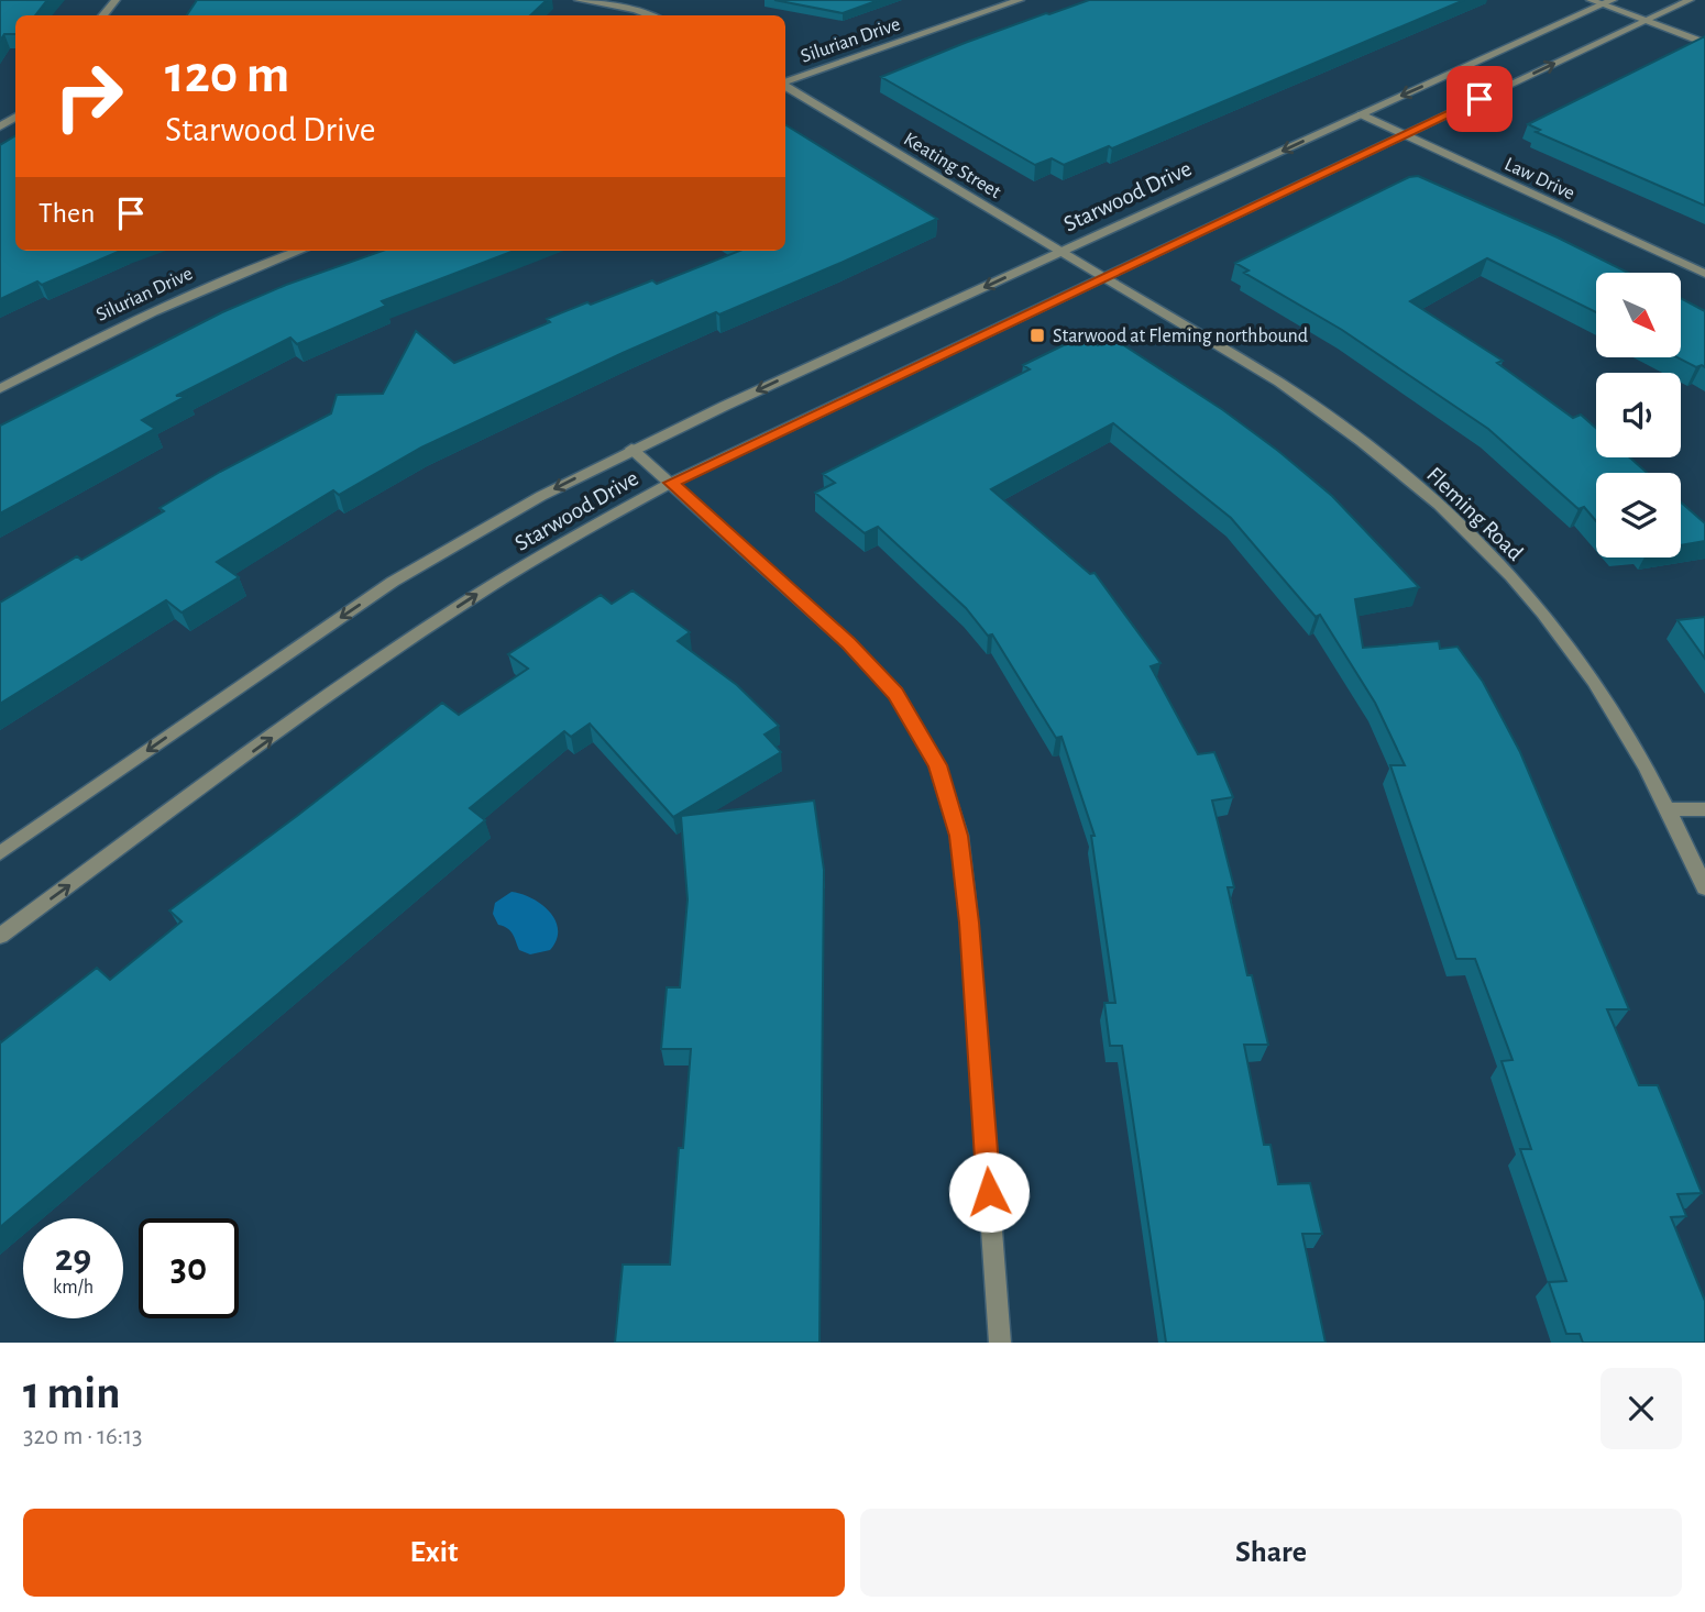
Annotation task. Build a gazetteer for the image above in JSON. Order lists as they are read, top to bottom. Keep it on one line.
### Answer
{"streets":{"street":["Silurian Drive","Keating Street","Law Drive","Starwood Drive","Fleming Road"]},"crossings":[["Keating Street","Starwood Drive"],["Keating Street","Fleming Road"],["Law Drive","Starwood Drive"],["Starwood Drive","Fleming Road"]],"places":{"transit":["Starwood at Fleming northbound"]},"north":"bottom right","page":{"turn":["120 m","Starwood Drive"],"then":"Then","speed":"29 km/h","limit":"30","heading":["1 min","320 m · 16:13"],"buttons":["Exit","Share"]}}
